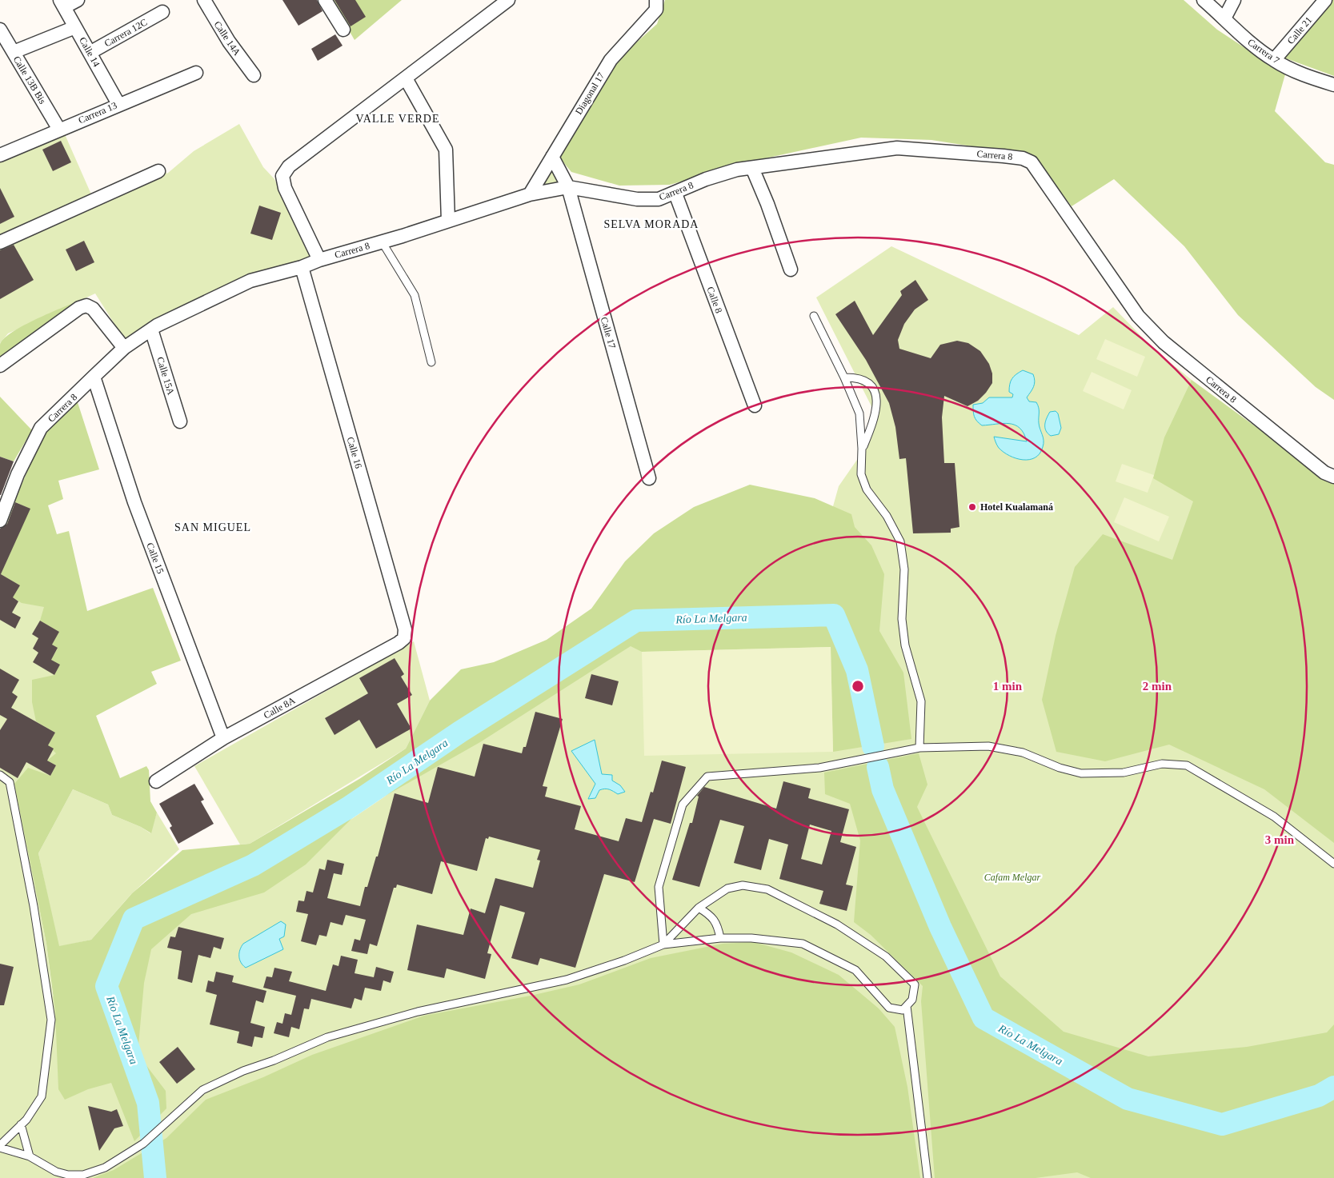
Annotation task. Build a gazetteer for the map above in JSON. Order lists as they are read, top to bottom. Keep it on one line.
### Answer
{"streets":{"street":["Calle 21","Carrera 12C","Calle 14A","Carrera 7","Calle 14","Calle 13B Bis","Diagonal 17","Carrera 13","Carrera 8","Calle 8","Calle 17","Calle 15A","Calle 16","Calle 15","Calle 8A"]},"crossings":[["Calle 21","Carrera 7"],["Carrera 12C","Calle 14"],["Calle 14","Carrera 13"],["Calle 13B Bis","Carrera 13"],["Diagonal 17","Carrera 8"],["Diagonal 17","Calle 17"],["Carrera 8","Calle 8"],["Carrera 8","Calle 17"],["Carrera 8","Calle 15A"],["Carrera 8","Calle 16"],["Carrera 8","Calle 15"],["Calle 16","Calle 8A"],["Calle 15","Calle 8A"]],"districts":["VALLE VERDE","SELVA MORADA","SAN MIGUEL"],"water":["Río La Melgara"],"parks":["Cafam Melgar"],"places":["Hotel Kualamaná"],"rings":["1 min","2 min","3 min"]}
